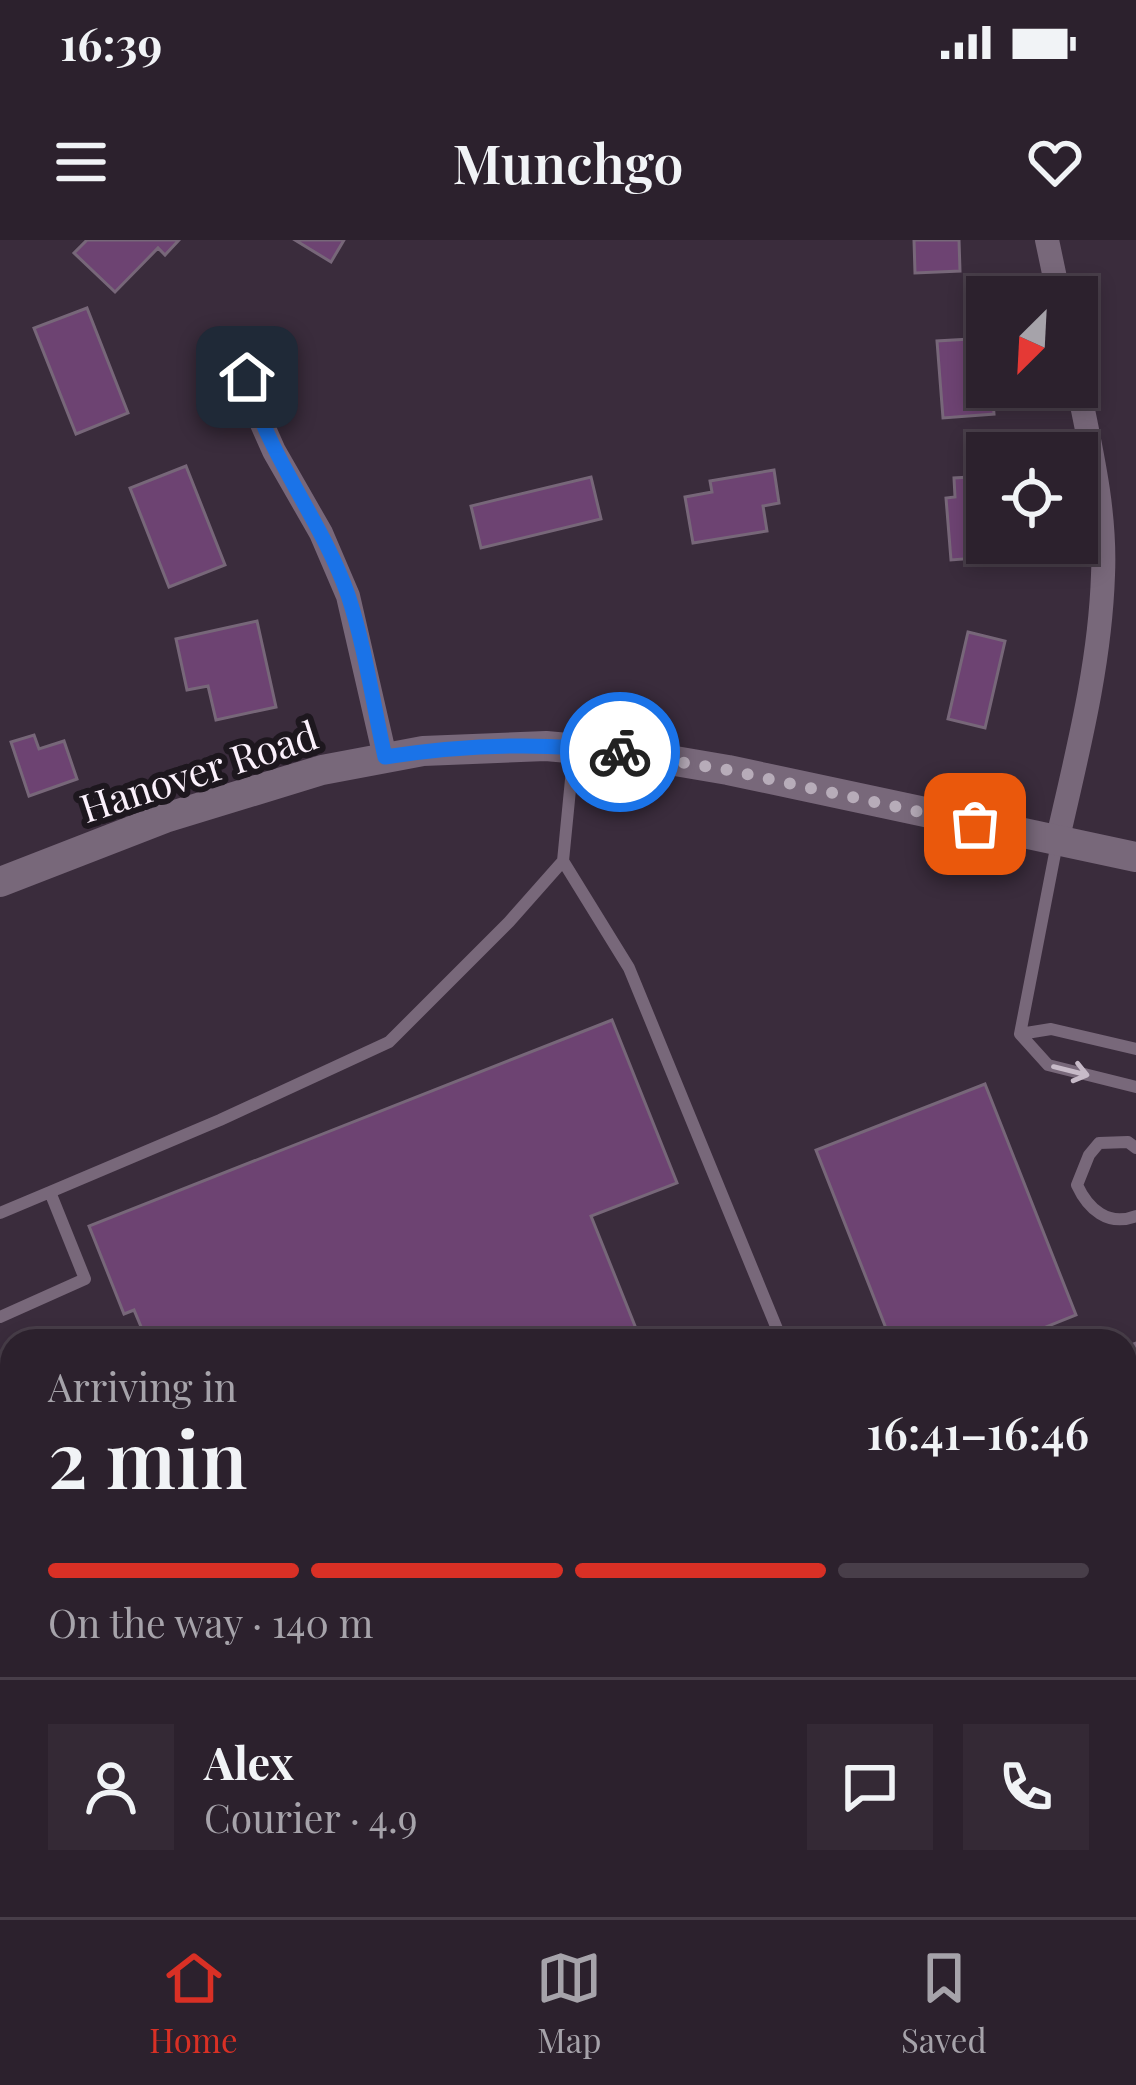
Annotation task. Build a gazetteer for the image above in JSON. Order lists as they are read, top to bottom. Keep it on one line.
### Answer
{"streets":{"street":["Hanover Road"]},"north":"bottom left","page":{"status":"16:39","header":"Munchgo","heading":["2 min","Arriving in","16:41–16:46"],"panel":["Alex","Courier · 4.9"],"bar":"On the way · 140 m","tabs":["Home","Map","Saved"]}}
